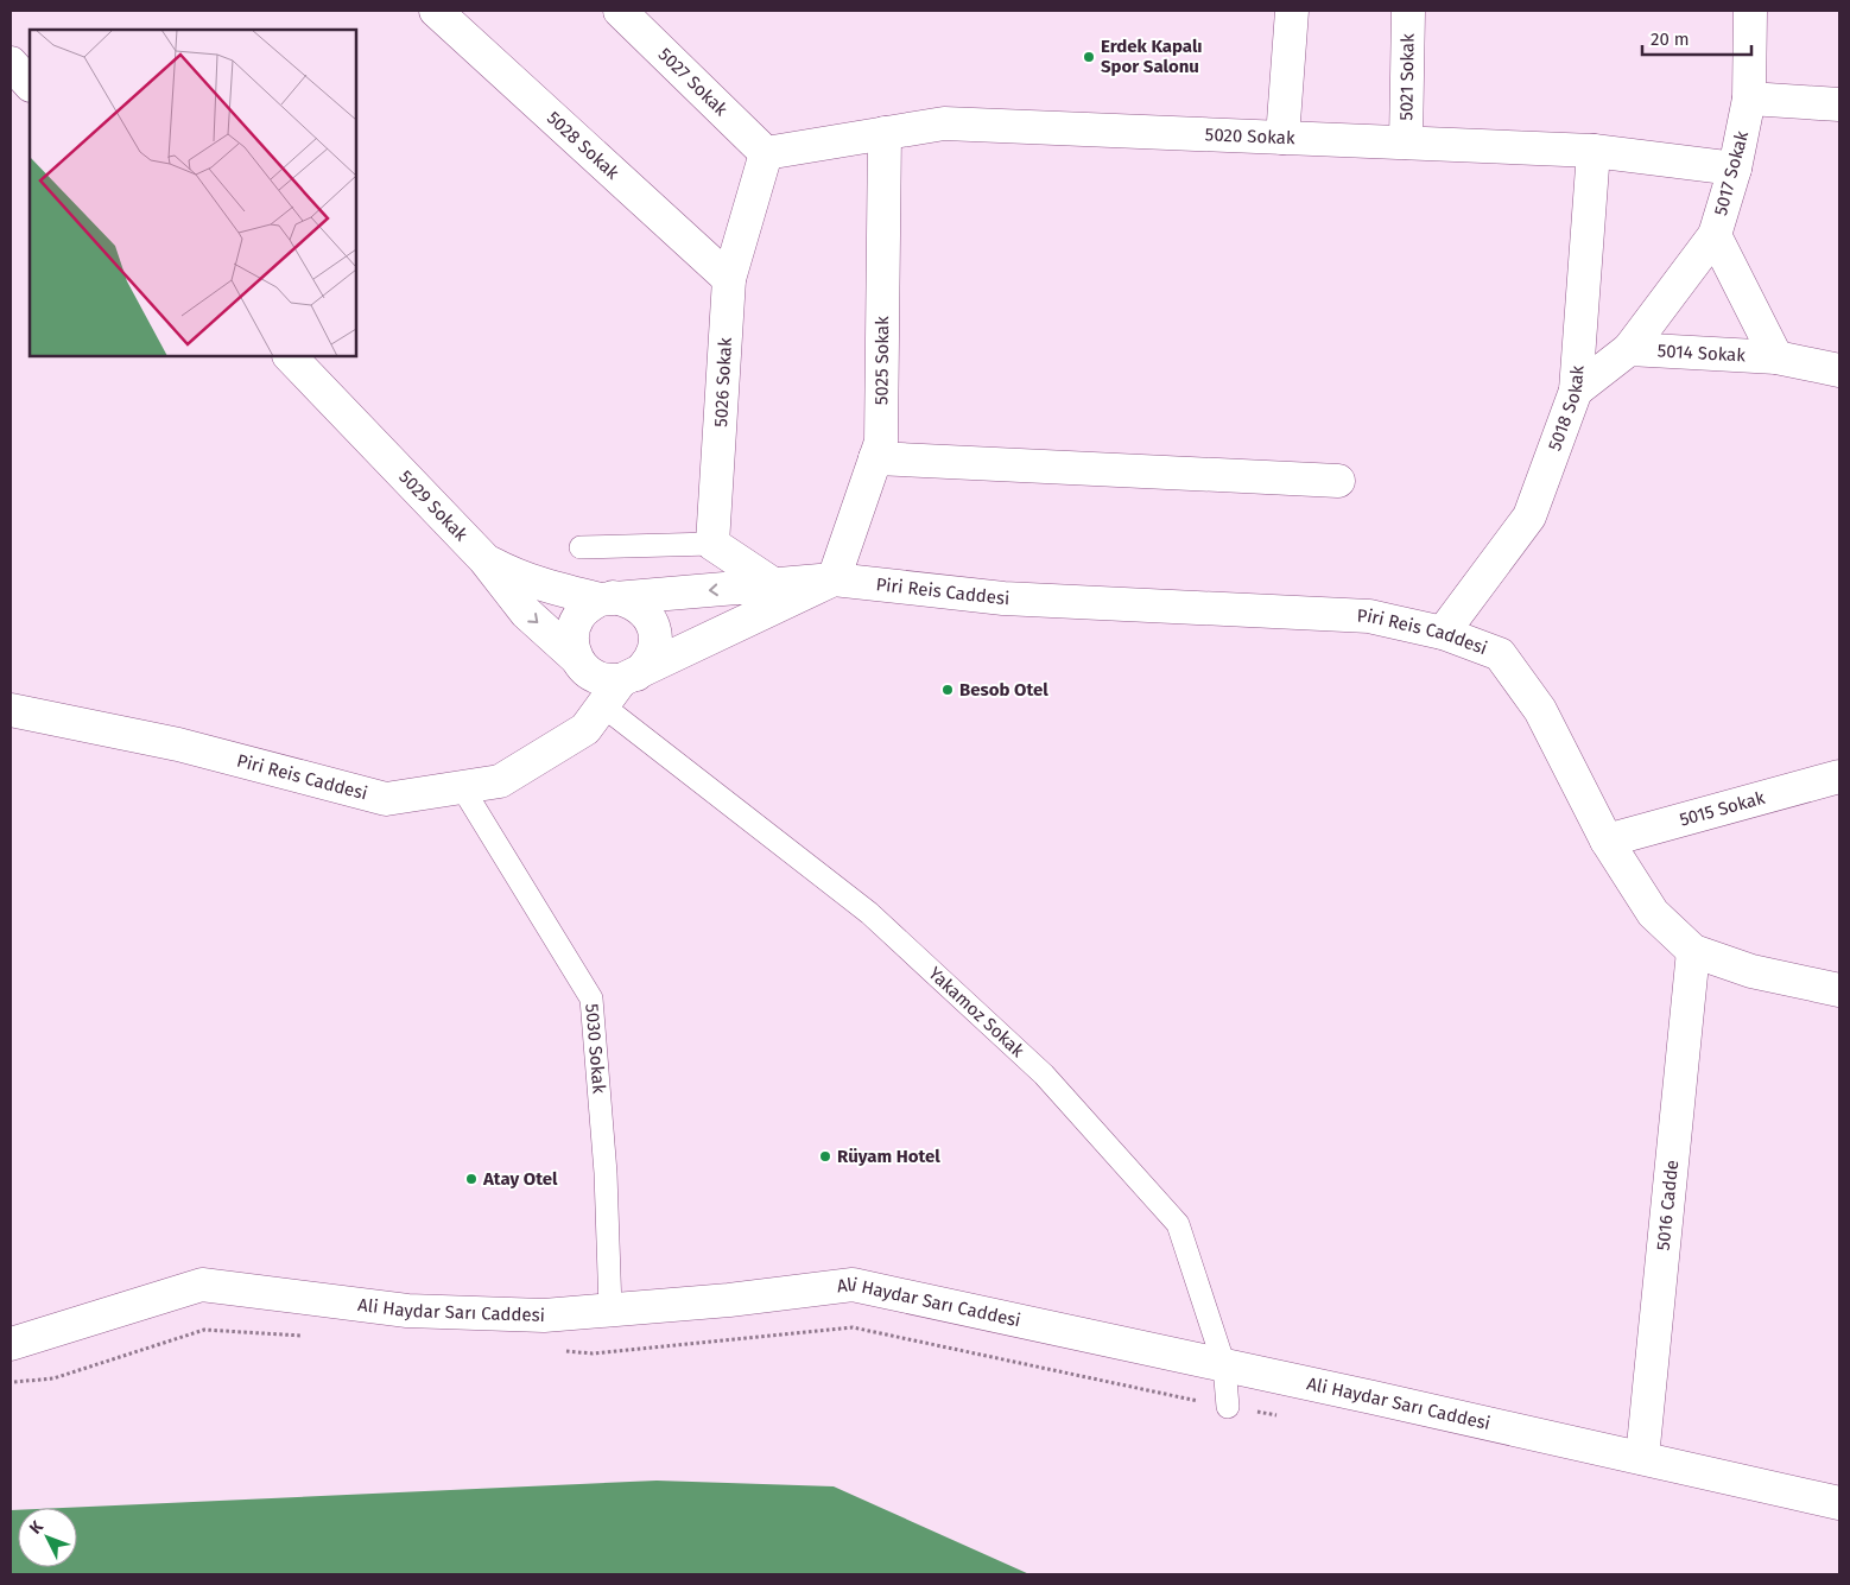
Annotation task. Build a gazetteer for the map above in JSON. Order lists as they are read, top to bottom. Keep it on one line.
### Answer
{"streets":{"street":["5021 Sokak","5027 Sokak","5020 Sokak","5028 Sokak","5017 Sokak","5014 Sokak","5025 Sokak","5026 Sokak","5018 Sokak","5029 Sokak","Piri Reis Caddesi","5015 Sokak","5016 Cadde","Ali Haydar Sarı Caddesi"],"lane":["Yakamoz Sokak","5030 Sokak"]},"crossings":[["5021 Sokak","5020 Sokak"],["5027 Sokak","5020 Sokak"],["5027 Sokak","5026 Sokak"],["5020 Sokak","5017 Sokak"],["5020 Sokak","5025 Sokak"],["5020 Sokak","5026 Sokak"],["5020 Sokak","5018 Sokak"],["5028 Sokak","5026 Sokak"],["5017 Sokak","5014 Sokak"],["5025 Sokak","Piri Reis Caddesi"],["5018 Sokak","Piri Reis Caddesi"],["5029 Sokak","Piri Reis Caddesi"],["5029 Sokak","Yakamoz Sokak"],["Piri Reis Caddesi","5015 Sokak"],["Piri Reis Caddesi","Yakamoz Sokak"],["Piri Reis Caddesi","5030 Sokak"],["Piri Reis Caddesi","5016 Cadde"],["Yakamoz Sokak","Ali Haydar Sarı Caddesi"],["5030 Sokak","Ali Haydar Sarı Caddesi"],["5016 Cadde","Ali Haydar Sarı Caddesi"]],"places":["Erdek Kapalı Spor Salonu","Besob Otel","Rüyam Hotel","Atay Otel"],"scale_bar":"20 m","north":"top left"}
